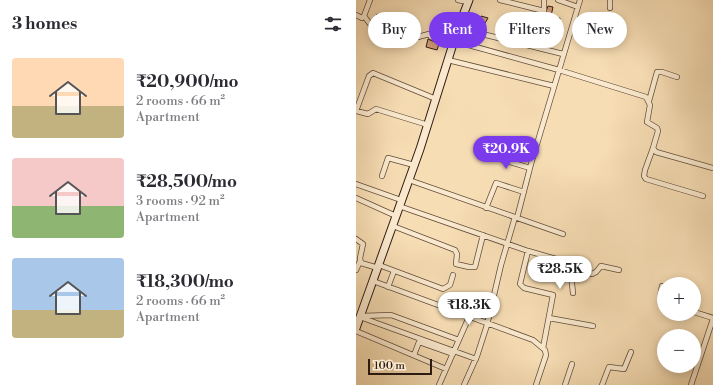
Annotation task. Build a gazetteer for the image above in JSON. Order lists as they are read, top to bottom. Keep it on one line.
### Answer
{"scale_bar":"100 m","page":{"heading":"3 homes","chip":["Buy","Rent","Filters","New"],"list":[{"name":"₹20,900/mo","note":"2 rooms · 66 m² · Apartment"},{"name":"₹28,500/mo","note":"3 rooms · 92 m² · Apartment"},{"name":"₹18,300/mo","note":"2 rooms · 66 m² · Apartment"}],"price":["₹20.9K","₹28.5K","₹18.3K"],"map_buttons":["+","−"],"scale":"100 m"}}
